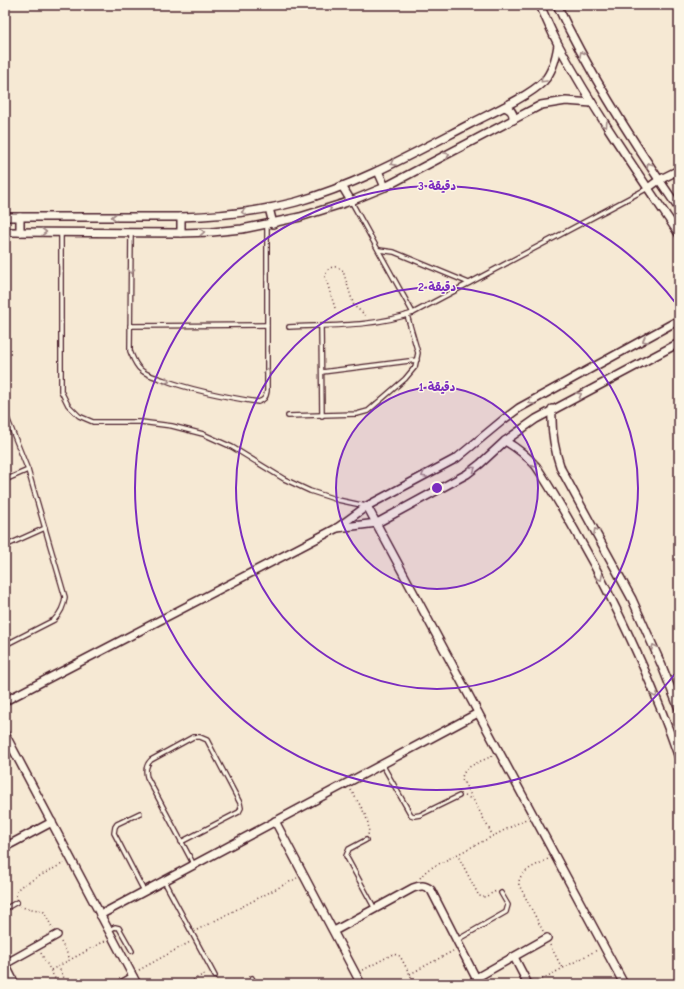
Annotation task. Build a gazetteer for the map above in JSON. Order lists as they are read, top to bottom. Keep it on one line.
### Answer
{"rings":["3 دقيقة","2 دقيقة","1 دقيقة"]}
